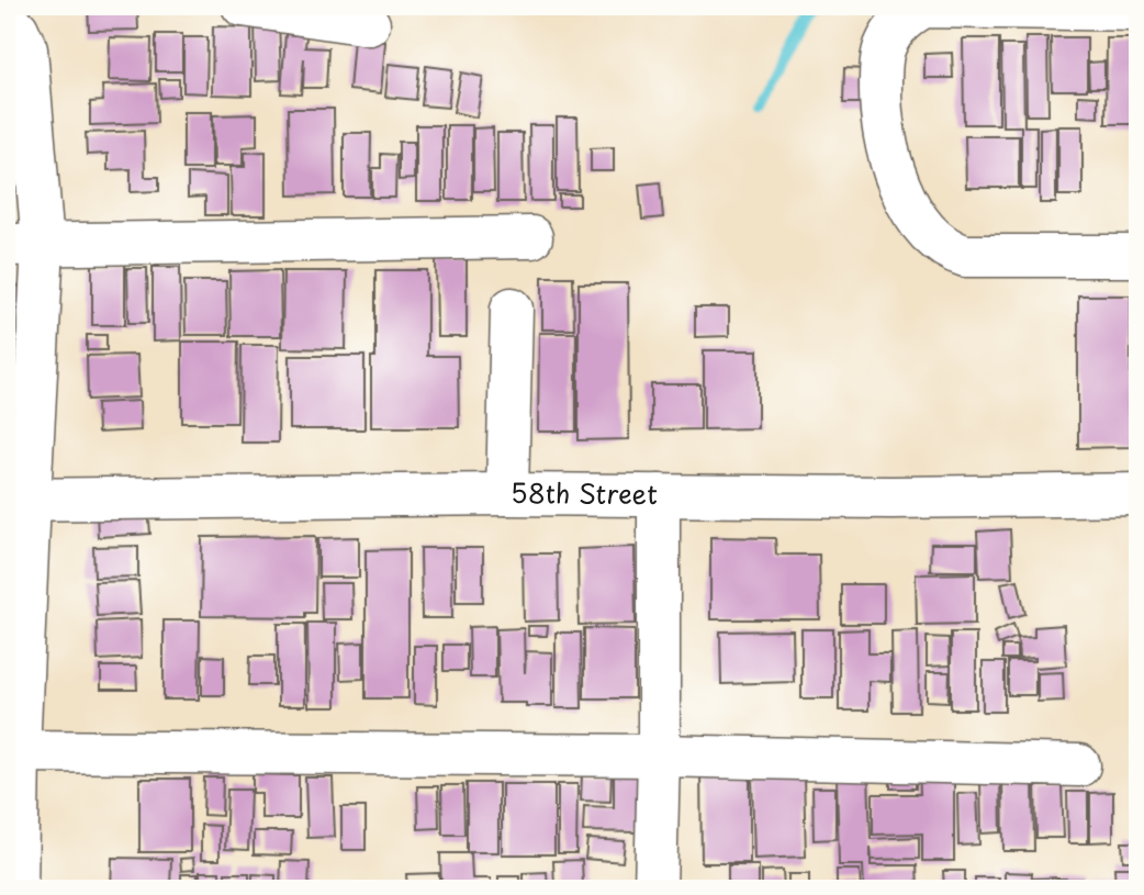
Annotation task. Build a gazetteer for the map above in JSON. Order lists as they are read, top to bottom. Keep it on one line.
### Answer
{"streets":{"street":["58th Street"]}}
